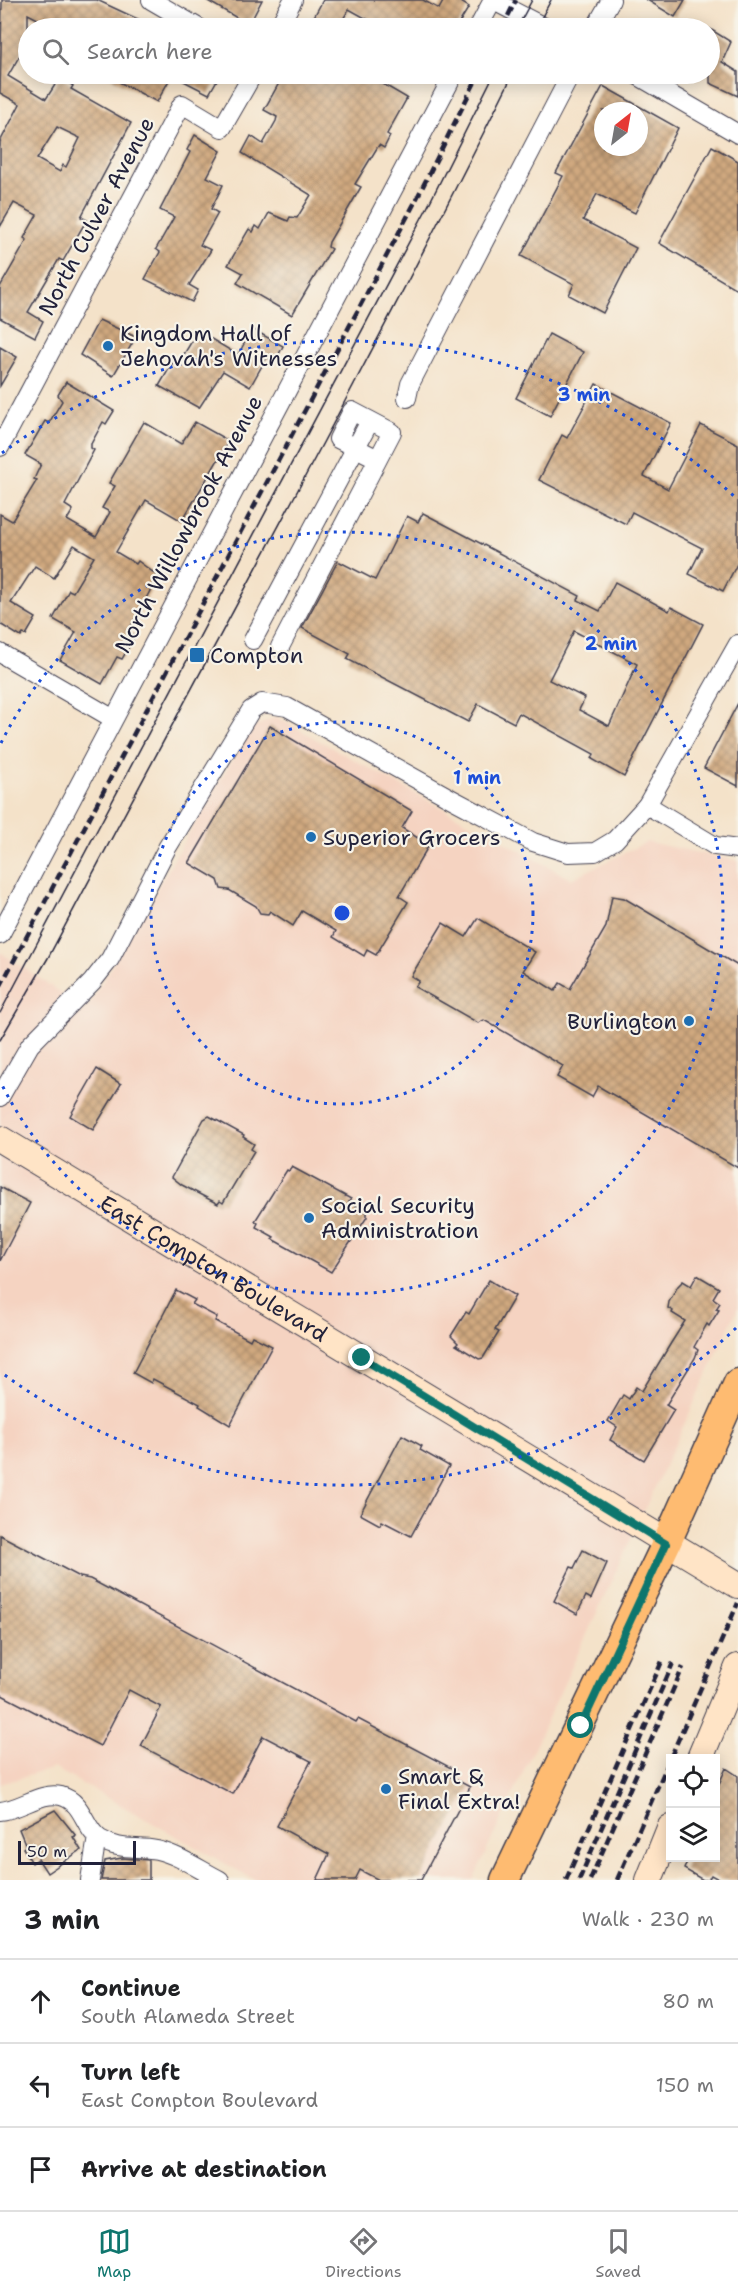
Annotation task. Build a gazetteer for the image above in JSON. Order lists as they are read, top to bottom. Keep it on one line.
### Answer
{"streets":{"main road":["East Compton Boulevard"],"street":["North Culver Avenue","North Willowbrook Avenue"]},"places":{"other":["Kingdom Hall of Jehovah's Witnesses","Superior Grocers","Burlington","Social Security Administration","Smart & Final Extra!"],"transit":["Compton"]},"scale_bar":"50 m","north":"top right","page":{"search":"Search here","scale":"50 m","heading":["3 min","Walk · 230 m"],"list":[["Continue","South Alameda Street","80 m"],["Turn left","East Compton Boulevard","150 m"],"Arrive at destination"],"nav":["Map","Directions","Saved"]},"rings":["3 min","2 min","1 min"]}
